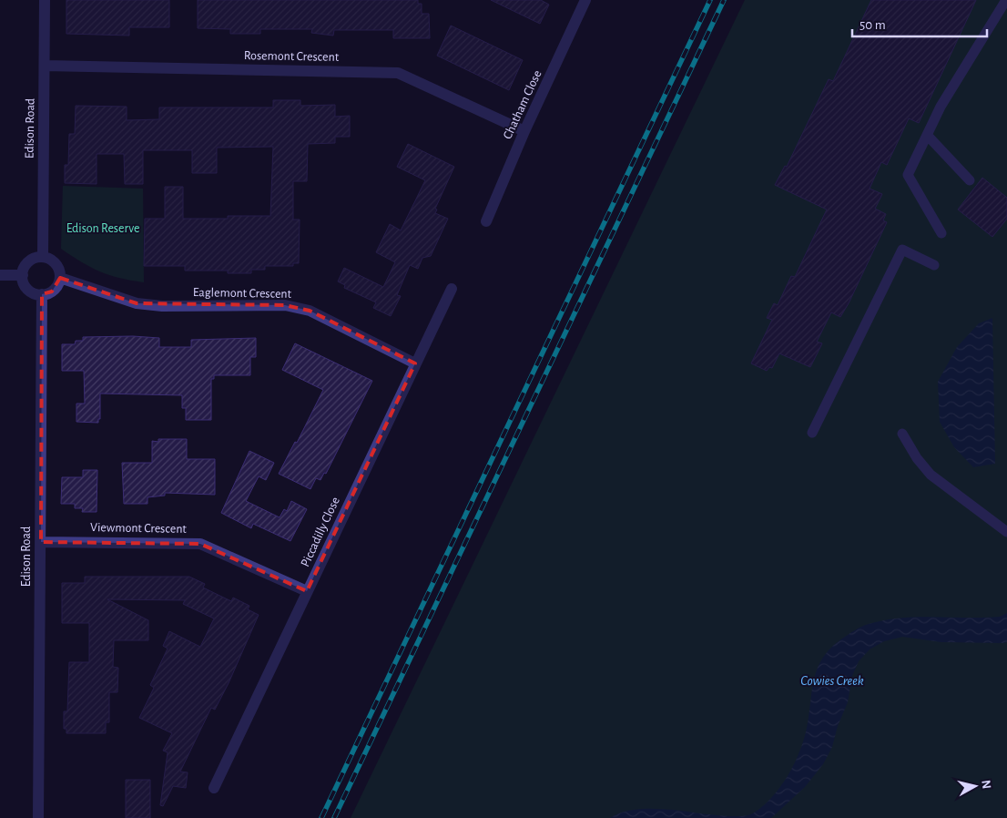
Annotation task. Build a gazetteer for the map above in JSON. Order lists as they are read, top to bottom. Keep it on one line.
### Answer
{"streets":{"street":["Rosemont Crescent","Chatham Close","Edison Road","Eaglemont Crescent","Viewmont Crescent","Piccadilly Close"]},"crossings":[["Rosemont Crescent","Chatham Close"],["Rosemont Crescent","Edison Road"],["Edison Road","Eaglemont Crescent"],["Edison Road","Viewmont Crescent"],["Eaglemont Crescent","Piccadilly Close"],["Viewmont Crescent","Piccadilly Close"]],"water":["Cowies Creek"],"parks":["Edison Reserve"],"scale_bar":"50 m","north":"right"}
